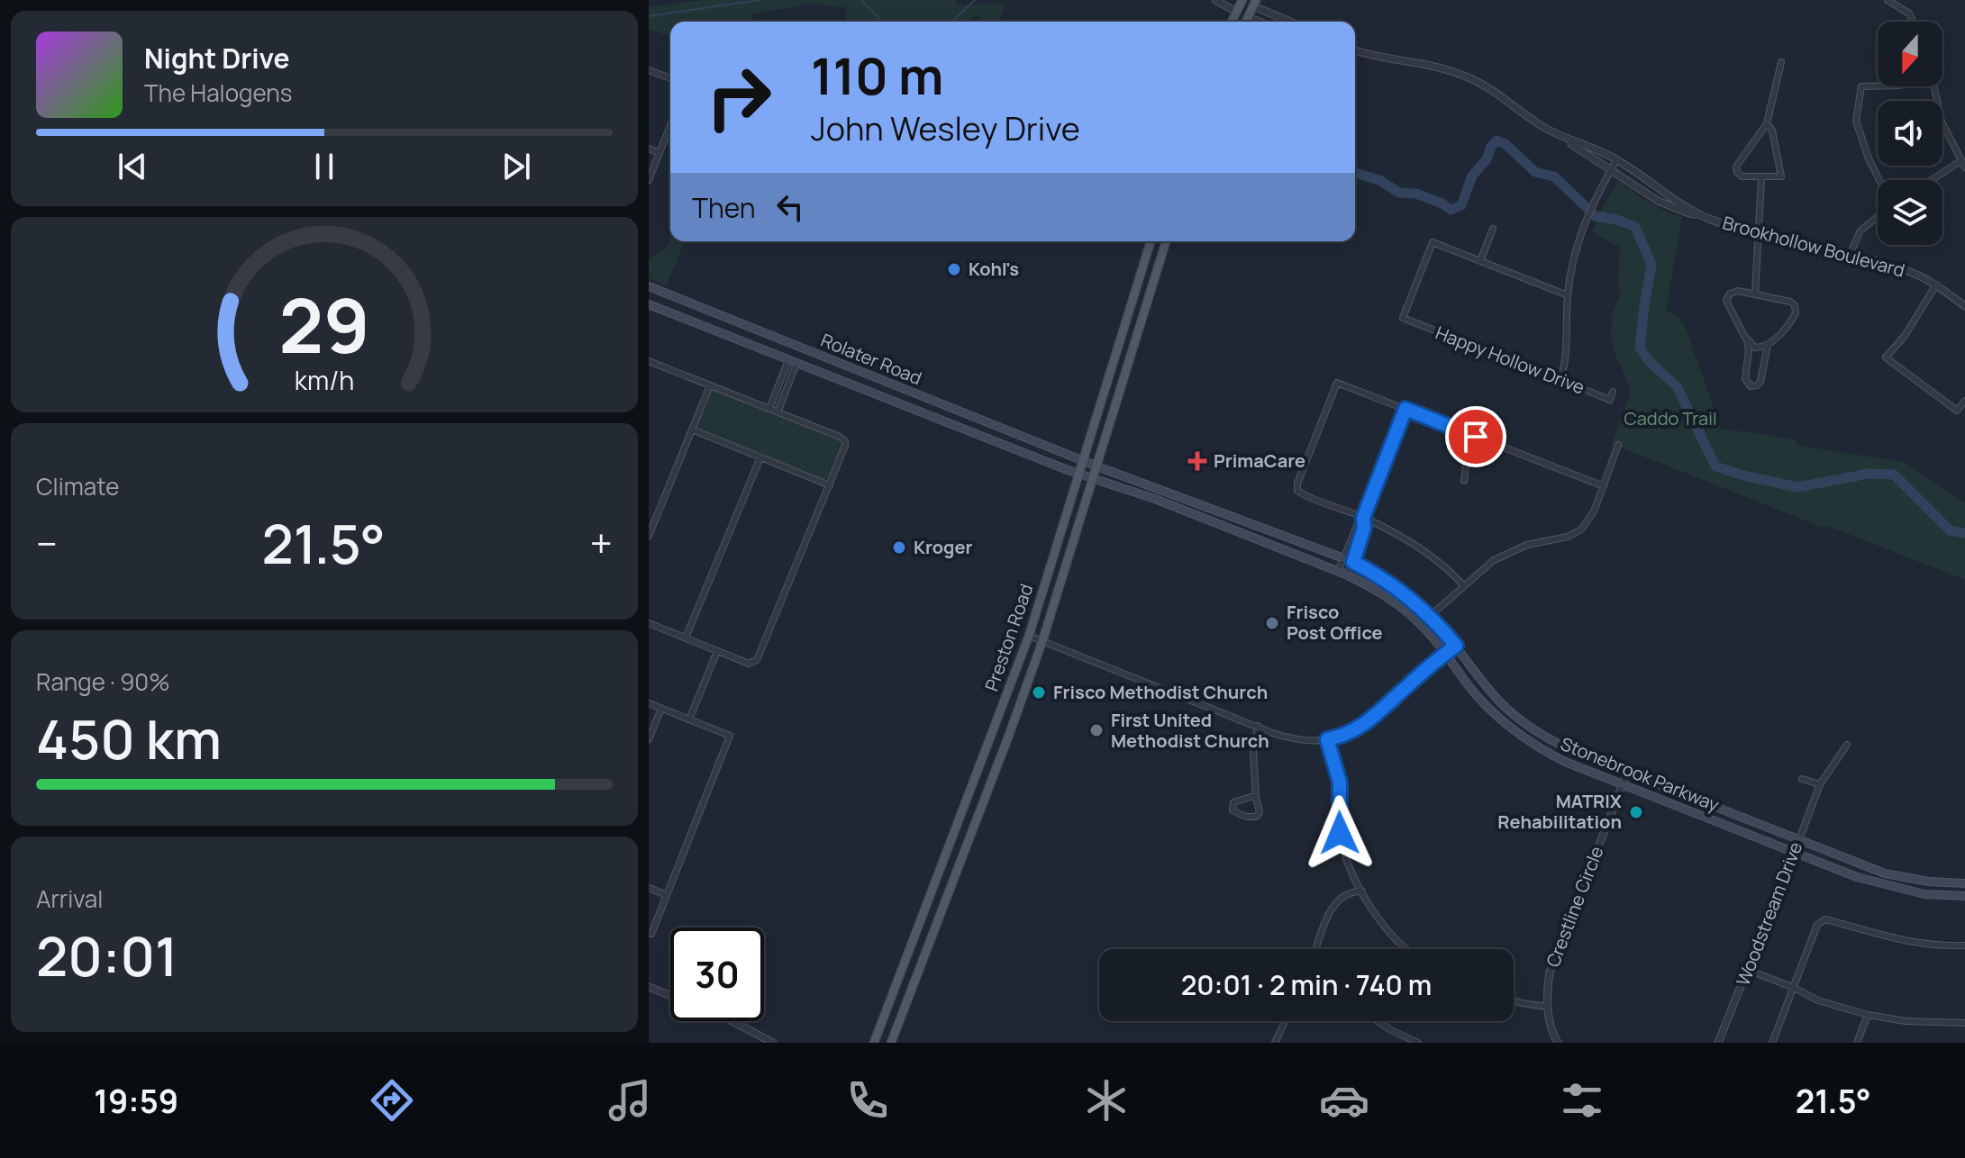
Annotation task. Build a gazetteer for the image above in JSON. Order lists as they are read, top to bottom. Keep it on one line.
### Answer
{"streets":{"main road":["Rolater Road","Preston Road","Stonebrook Parkway"],"street":["Brookhollow Boulevard","Happy Hollow Drive","Crestline Circle","Woodstream Drive"]},"crossings":[["Rolater Road","Preston Road"],["Rolater Road","Stonebrook Parkway"],["Preston Road","Stonebrook Parkway"],["Stonebrook Parkway","Crestline Circle"],["Stonebrook Parkway","Woodstream Drive"]],"parks":["Caddo Trail"],"places":{"other":["Kohl's","Kroger","Frisco Post Office","Frisco Methodist Church","First United Methodist Church","MATRIX Rehabilitation"],"health":["PrimaCare"]},"north":"bottom","page":{"turn":["110 m","John Wesley Drive"],"song":["Night Drive","The Halogens"],"then":"Then","tile":["Climate",["Range · 90%","450 km"],["Arrival","20:01"]],"heat":["−","21.5°","+"],"limit":"30","trip":"20:01 · 2 min · 740 m","tabs":["19:59","21.5°"],"gauge":["29","km/h"]}}
